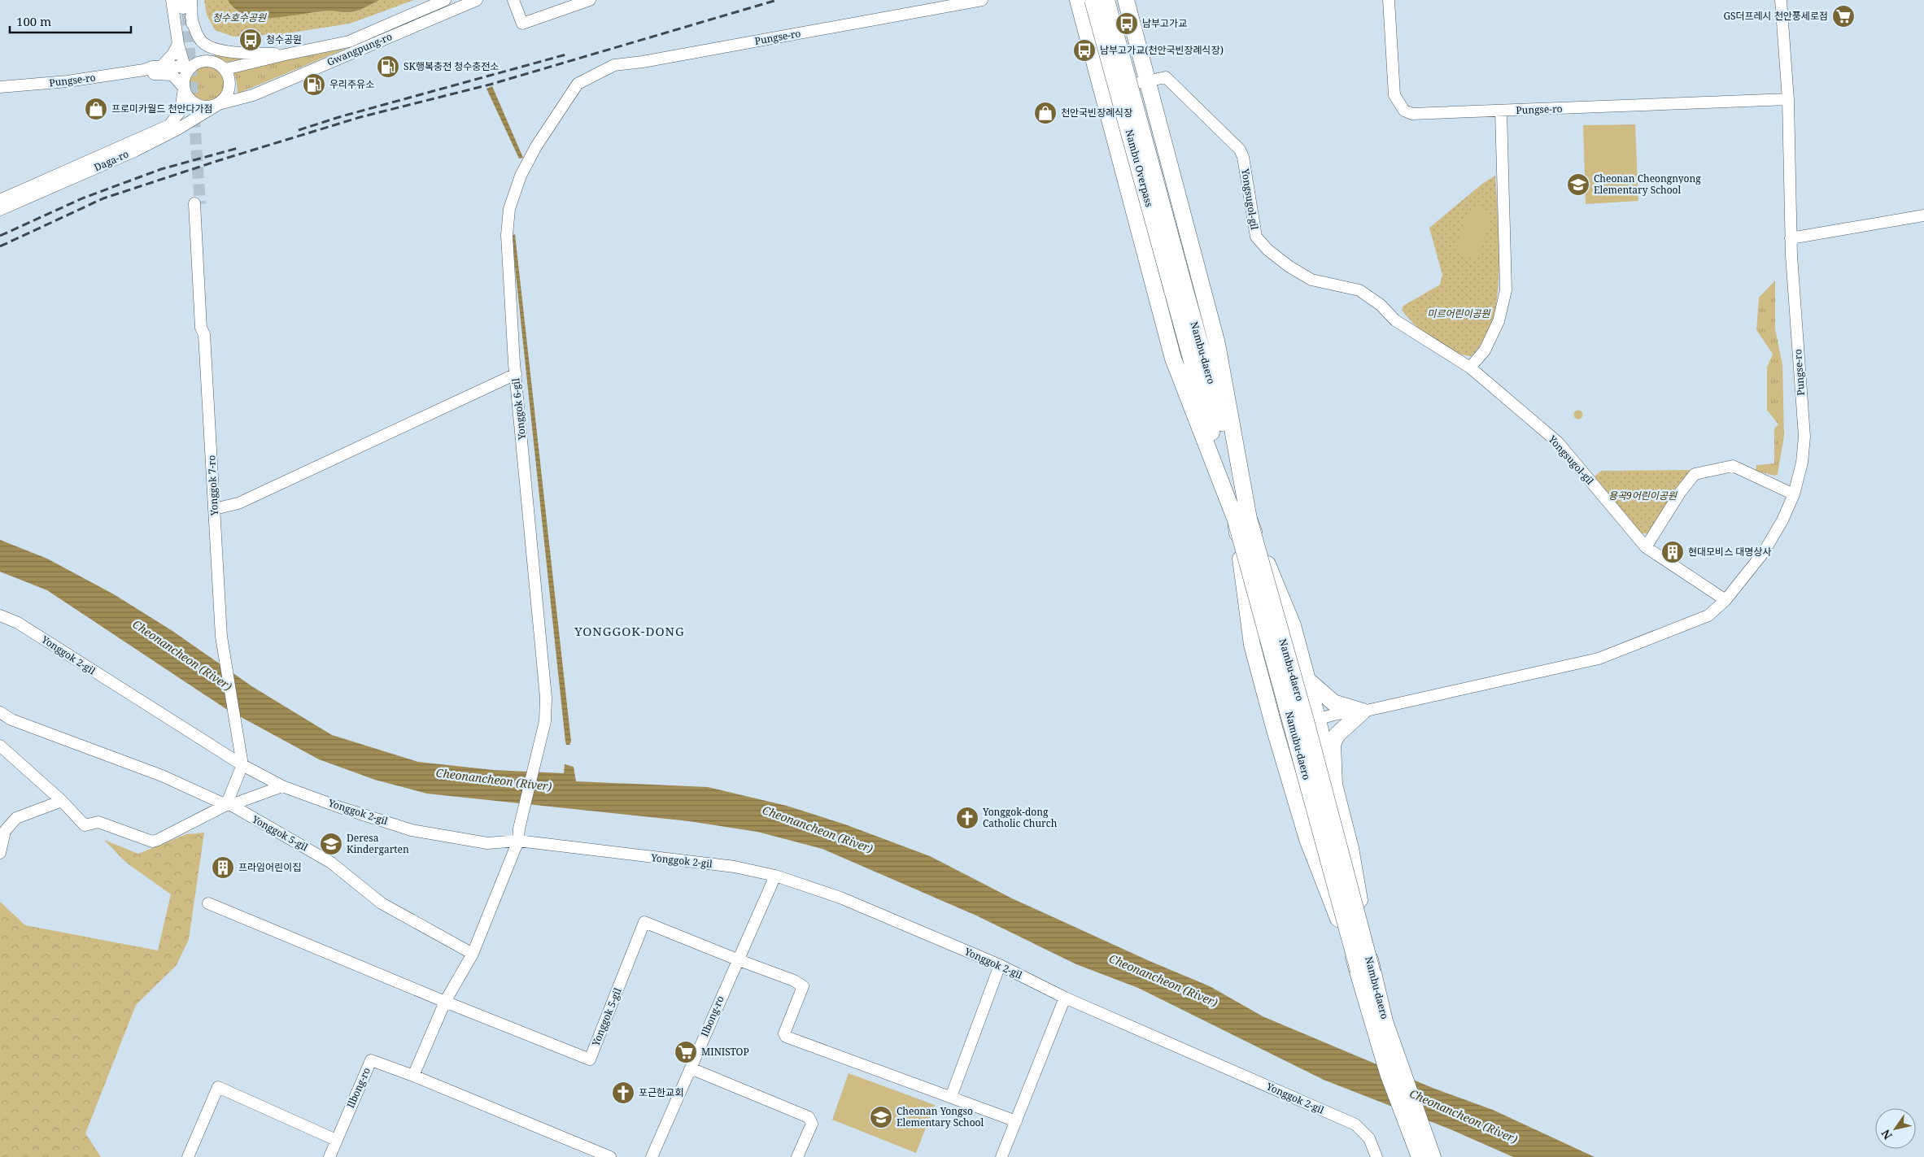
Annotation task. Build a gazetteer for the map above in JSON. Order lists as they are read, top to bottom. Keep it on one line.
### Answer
{"streets":{"highway":["Nambu Overpass","Nambu-daero"],"street":["Pungse-ro","Gwangpung-ro","Daga-ro","Yongsugol-gil","Yonggok 6-gil","Yonggok 7-ro","Yonggok 2-gil","Yonggok 5-gil","Ilbong-ro"]},"crossings":[["Pungse-ro","Gwangpung-ro"],["Pungse-ro","Daga-ro"],["Pungse-ro","Yongsugol-gil"],["Pungse-ro","Yonggok 6-gil"],["Gwangpung-ro","Daga-ro"],["Nambu Overpass","Nambu-daero"],["Yonggok 6-gil","Yonggok 2-gil"],["Yonggok 7-ro","Yonggok 2-gil"],["Yonggok 2-gil","Ilbong-ro"],["Yonggok 5-gil","Ilbong-ro"]],"districts":["YONGGOK-DONG"],"water":["Cheonancheon (River)"],"parks":["청수호수공원","미르어린이공원","용곡9어린이공원"],"places":{"supermarket":["GS더프레시 천안풍세로점","MINISTOP"],"bus stop":["남부고가교","청수공원","남부고가교(천안국빈장례식장)"],"fuel station":["SK행복충전 청수충전소","우리주유소"],"shop":["프로미카월드 천안다가점","천안국빈장례식장"],"school or university":["Cheonan Cheongnyong Elementary School","Deresa Kindergarten","Cheonan Yongso Elementary School"],"building":["현대모비스 대명상사","프라임어린이집"],"church":["Yonggok-dong Catholic Church","포근한교회"]},"scale_bar":"100 m","north":"bottom left"}
